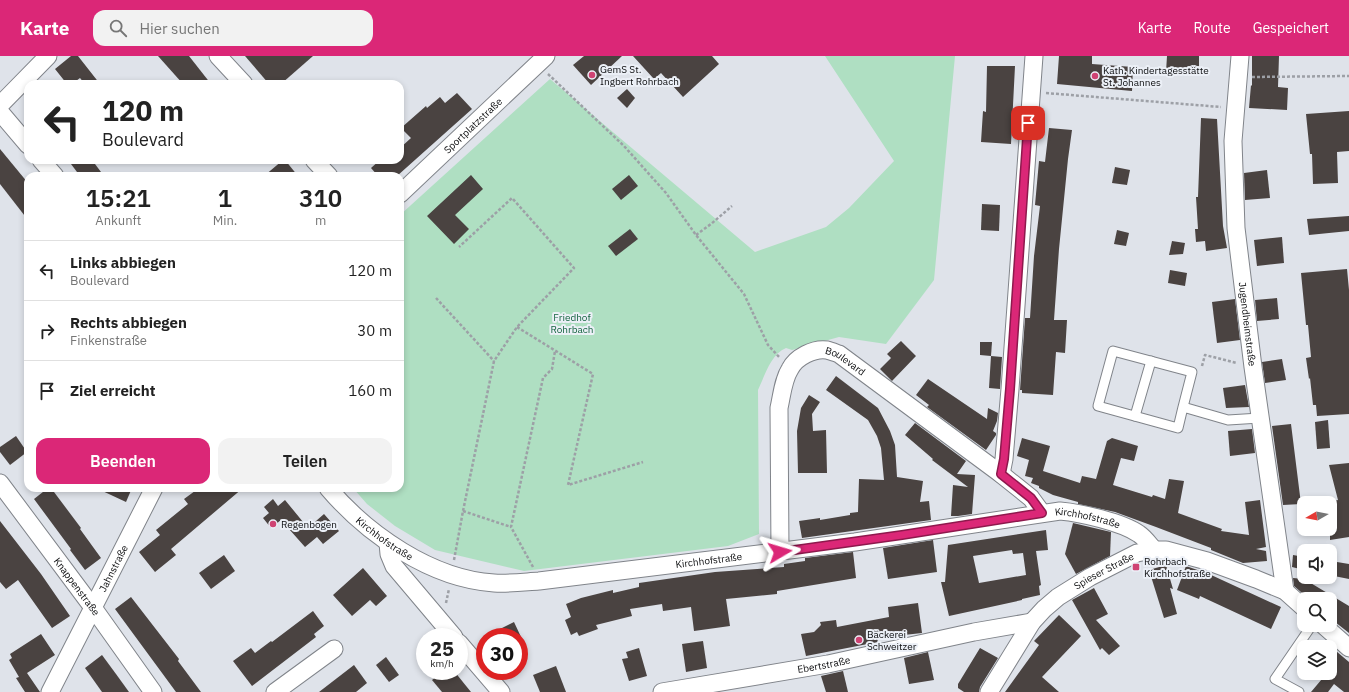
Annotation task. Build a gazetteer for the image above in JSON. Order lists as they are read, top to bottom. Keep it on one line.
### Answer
{"streets":{"street":["Sportplatzstraße","Jugendheimstraße","Boulevard","Kirchhofstraße","Jahnstraße","Spieser Straße","Knappenstraße","Ebertstraße"]},"crossings":[["Jugendheimstraße","Spieser Straße"],["Boulevard","Kirchhofstraße"],["Kirchhofstraße","Spieser Straße"],["Jahnstraße","Knappenstraße"],["Spieser Straße","Ebertstraße"]],"parks":["Friedhof Rohrbach"],"places":{"other":["GemS St. Ingbert Rohrbach","Kath. Kindertagesstätte St. Johannes","Regenbogen","Bäckerei Schweitzer"],"transit":["Rohrbach Kirchhofstraße"]},"north":"left","page":{"header":"Karte","search":"Hier suchen","nav":["Karte","Route","Gespeichert"],"turn":["120 m","Boulevard"],"eta":["15:21","Ankunft","1","Min.","310","m"],"list":[{"name":"Links abbiegen","note":"Boulevard","value":"120 m"},{"name":"Rechts abbiegen","note":"Finkenstraße","value":"30 m"},{"name":"Ziel erreicht","value":"160 m"}],"buttons":["Beenden","Teilen"],"speed":"25 km/h","limit":"30"}}
